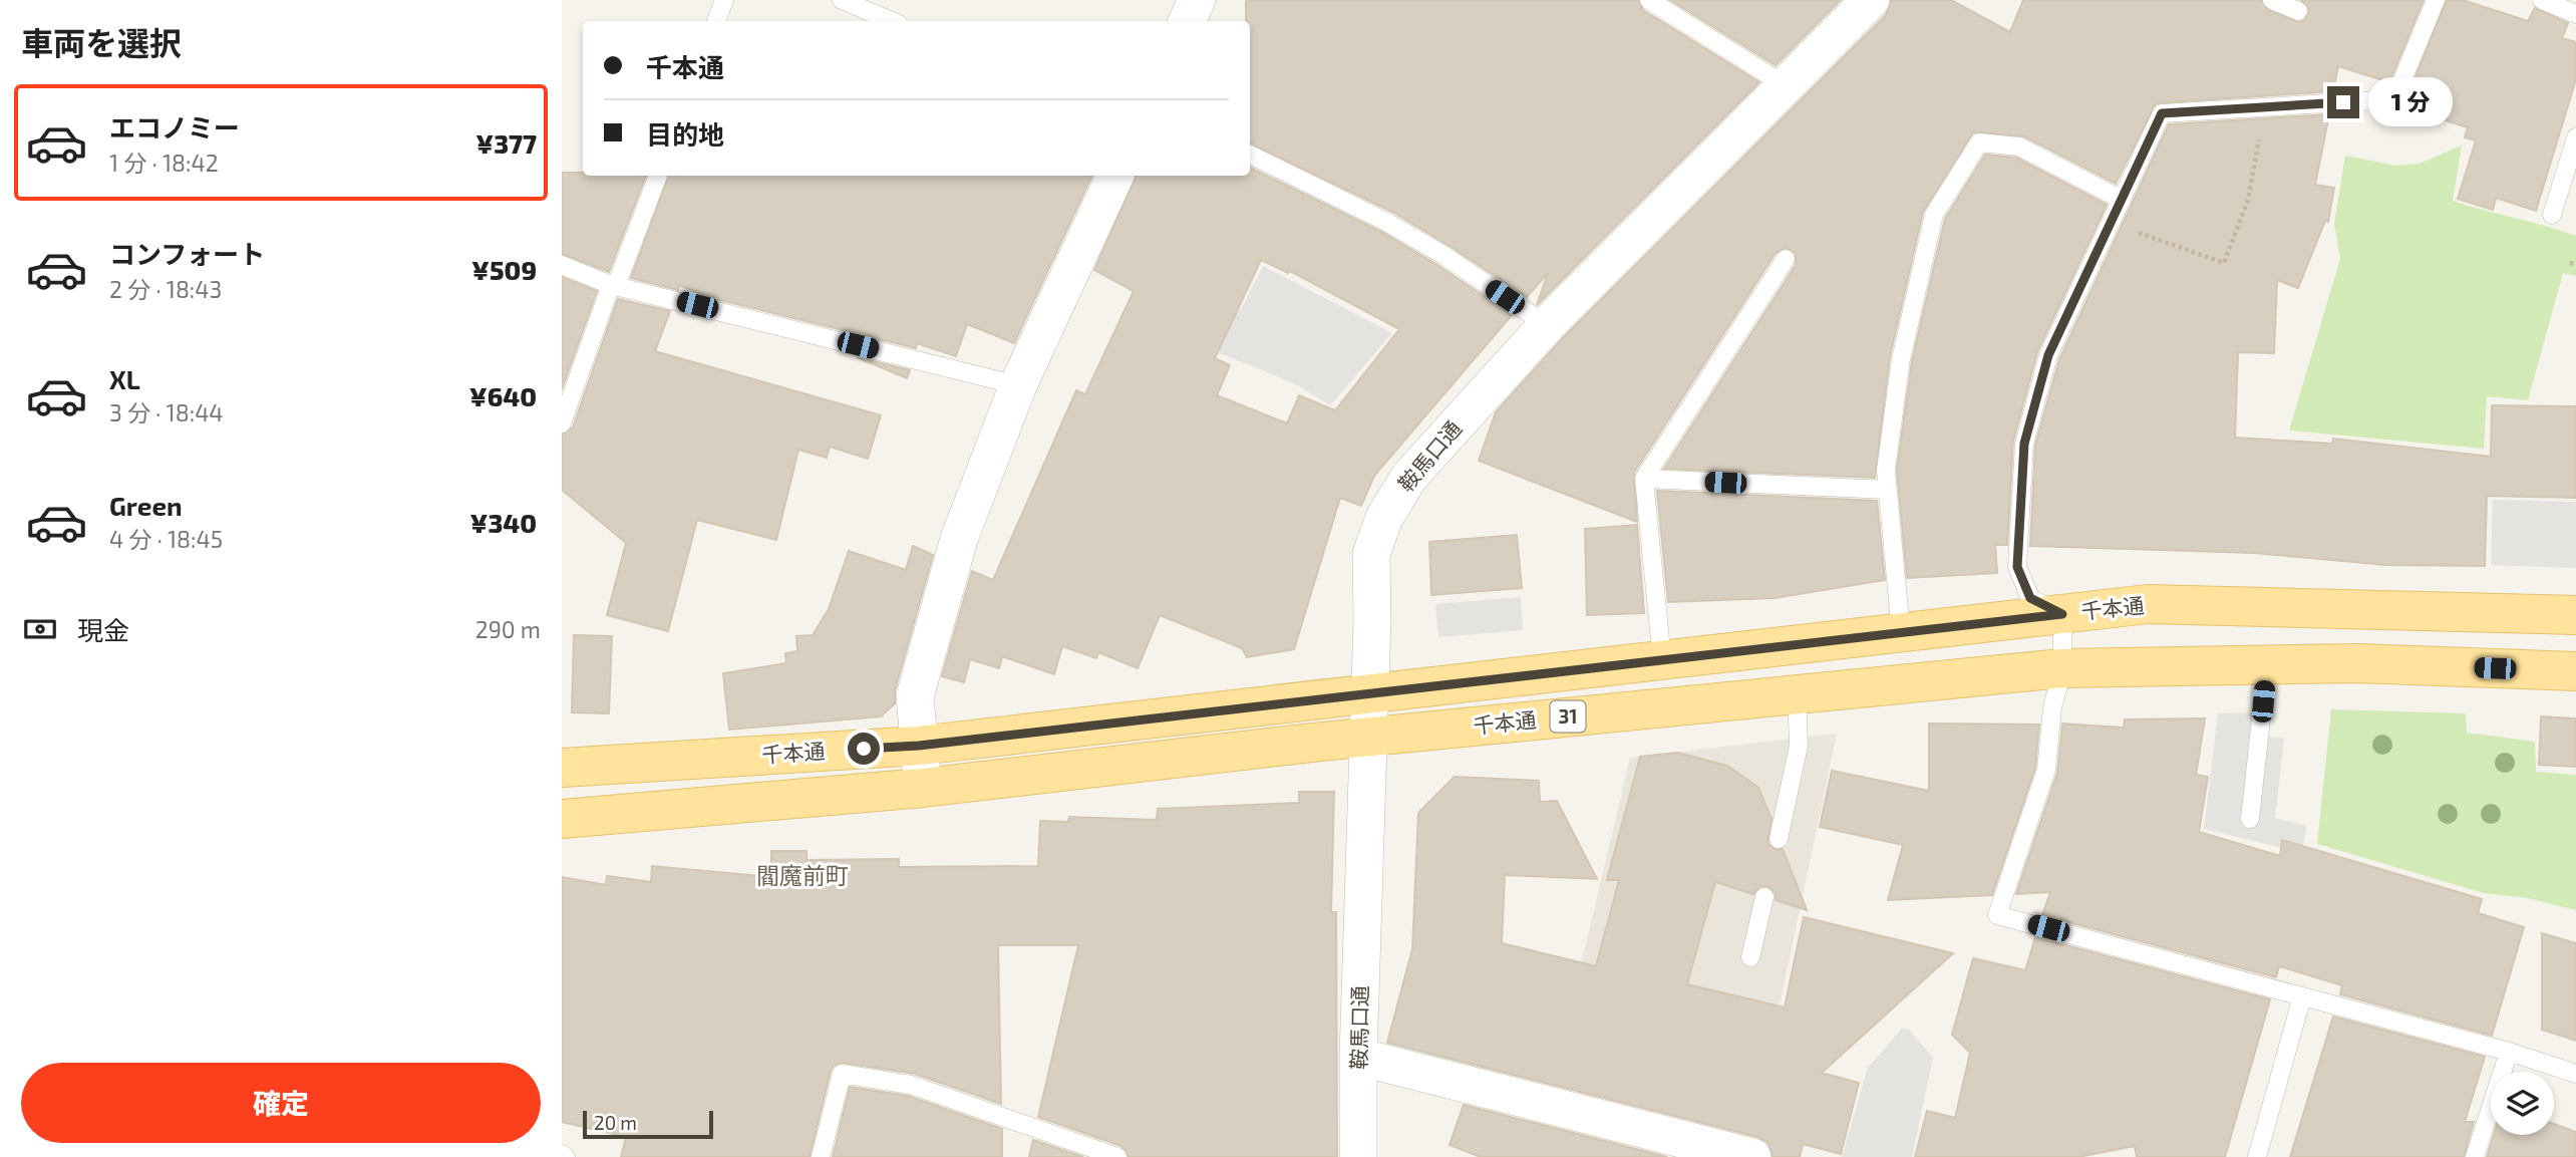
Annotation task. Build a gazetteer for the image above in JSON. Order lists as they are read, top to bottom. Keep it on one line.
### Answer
{"streets":{"main road":["千本通","31"],"street":["鞍馬口通"]},"crossings":[["鞍馬口通","千本通"]],"districts":["閻魔前町"],"scale_bar":"20 m","page":{"heading":"車両を選択","banner":["千本通","目的地"],"bubble":"1 分","list":[{"name":"エコノミー","note":"1 分 · 18:42","value":"¥377"},{"name":"コンフォート","note":"2 分 · 18:43","value":"¥509"},{"name":"XL","note":"3 分 · 18:44","value":"¥640"},{"name":"Green","note":"4 分 · 18:45","value":"¥340"}],"pay":["現金","290 m"],"buttons":"確定","scale":"20 m"}}
